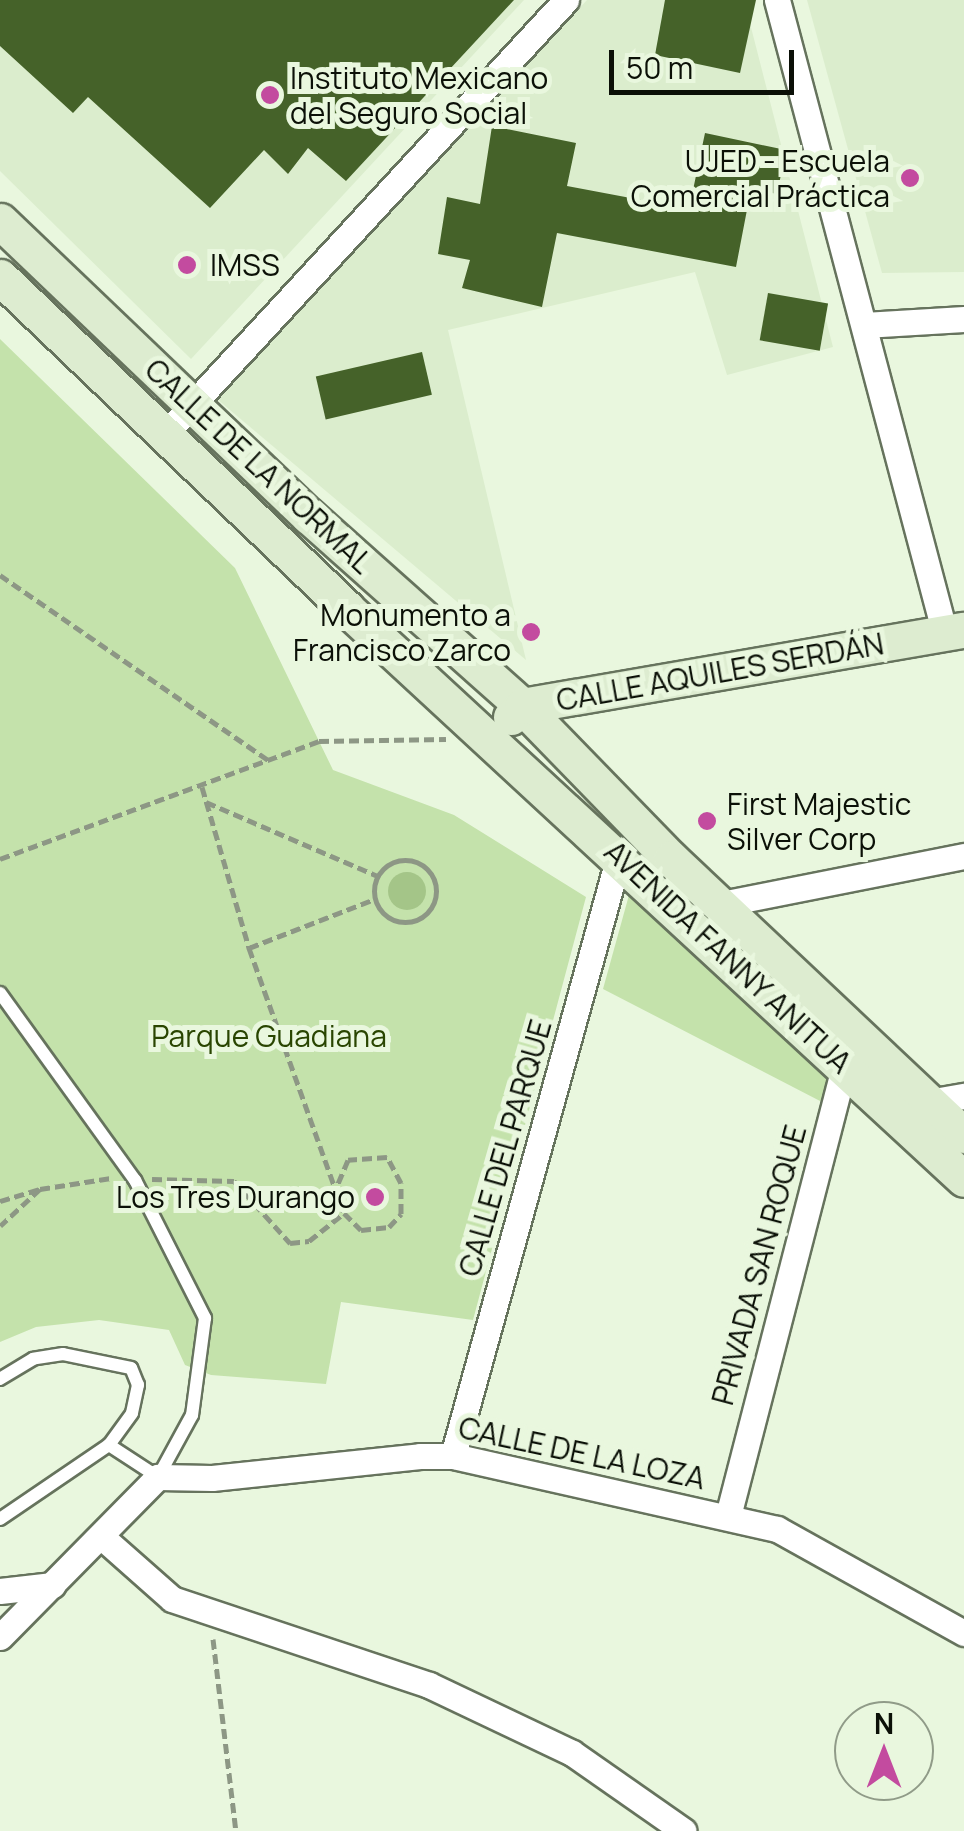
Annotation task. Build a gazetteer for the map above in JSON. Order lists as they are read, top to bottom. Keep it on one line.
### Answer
{"streets":{"main road":["CALLE DE LA NORMAL","CALLE AQUILES SERDÁN","AVENIDA FANNY ANITUA"],"street":["CALLE DEL PARQUE","PRIVADA SAN ROQUE","CALLE DE LA LOZA"]},"crossings":[["CALLE DE LA NORMAL","CALLE AQUILES SERDÁN"],["CALLE DE LA NORMAL","AVENIDA FANNY ANITUA"],["CALLE AQUILES SERDÁN","AVENIDA FANNY ANITUA"],["AVENIDA FANNY ANITUA","CALLE DEL PARQUE"],["AVENIDA FANNY ANITUA","PRIVADA SAN ROQUE"],["CALLE DEL PARQUE","CALLE DE LA LOZA"],["PRIVADA SAN ROQUE","CALLE DE LA LOZA"]],"parks":["Parque Guadiana"],"places":["Instituto Mexicano del Seguro Social","UJED - Escuela Comercial Práctica","IMSS","Monumento a Francisco Zarco","First Majestic Silver Corp","Los Tres Durango"],"scale_bar":"50 m","north":"top"}
